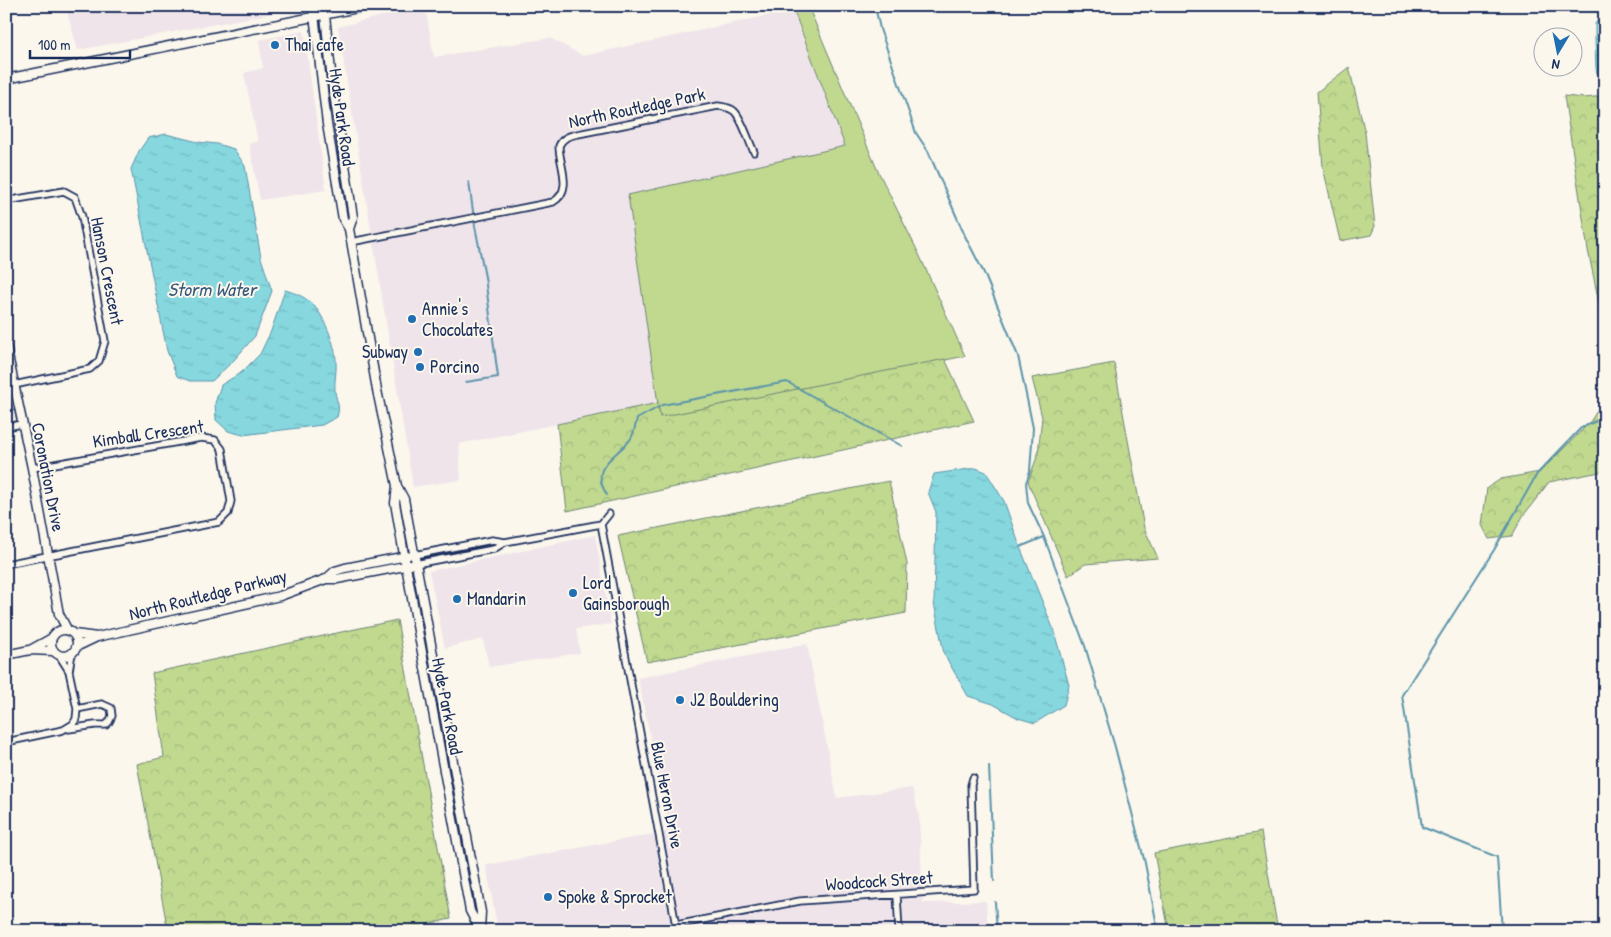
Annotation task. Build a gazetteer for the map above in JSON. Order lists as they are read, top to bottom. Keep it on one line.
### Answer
{"streets":{"main road":["Hyde Park Road","Coronation Drive","North Routledge Parkway"],"street":["North Routledge Park","Hanson Crescent","Kimball Crescent","Blue Heron Drive","Woodcock Street"]},"crossings":[["North Routledge Park","Hyde Park Road"],["Hyde Park Road","North Routledge Parkway"],["Hanson Crescent","Coronation Drive"],["Kimball Crescent","Coronation Drive"],["Coronation Drive","North Routledge Parkway"],["Blue Heron Drive","Woodcock Street"]],"water":["Storm Water"],"places":["Thai cafe","Annie's Chocolates","Subway","Porcino","Lord Gainsborough","Mandarin","J2 Bouldering","Spoke & Sprocket"],"scale_bar":"100 m","north":"bottom"}
